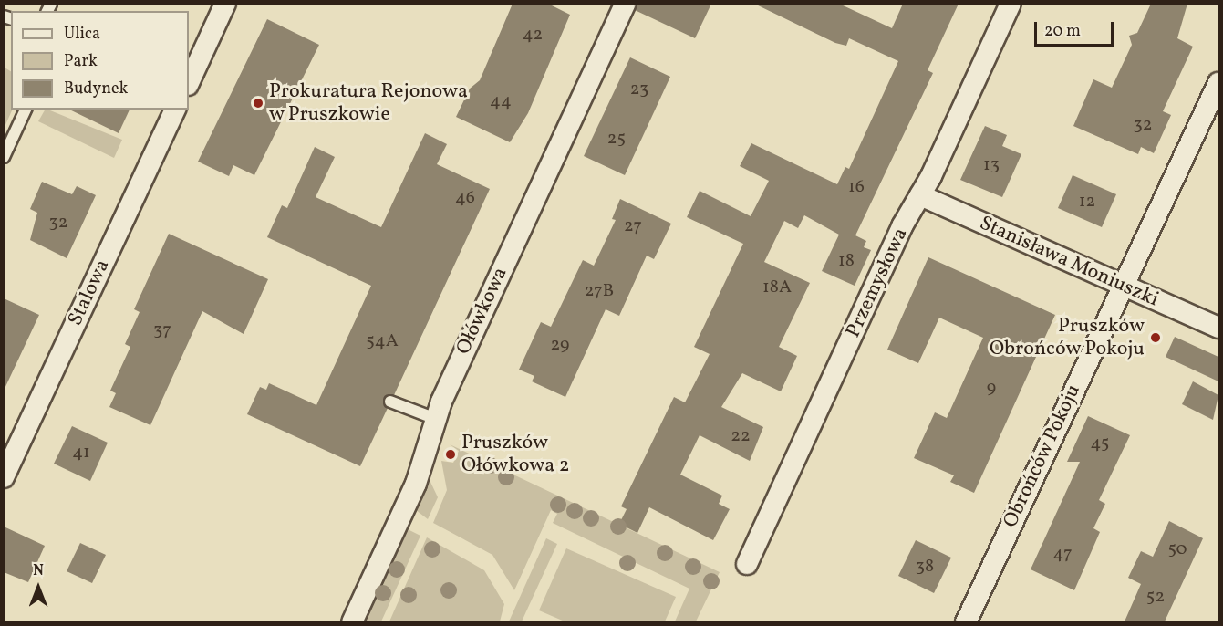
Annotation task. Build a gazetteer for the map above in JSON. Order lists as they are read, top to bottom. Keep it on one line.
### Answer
{"streets":{"street":["Stanisława Moniuszki","Przemysłowa","Stalowa","Ołówkowa","Obrońców Pokoju"]},"crossings":[["Stanisława Moniuszki","Przemysłowa"],["Stanisława Moniuszki","Obrońców Pokoju"]],"places":["Prokuratura Rejonowa w Pruszkowie","Pruszków Obrońców Pokoju","Pruszków Ołówkowa 2"],"house_numbers":["42","23","44","32","25","13","16","46","12","32","27","18","18A","27B","37","54A","29","9","22","45","41","50","47","38","52"],"legend":["Ulica","Park","Budynek"],"scale_bar":"20 m","north":"top"}
